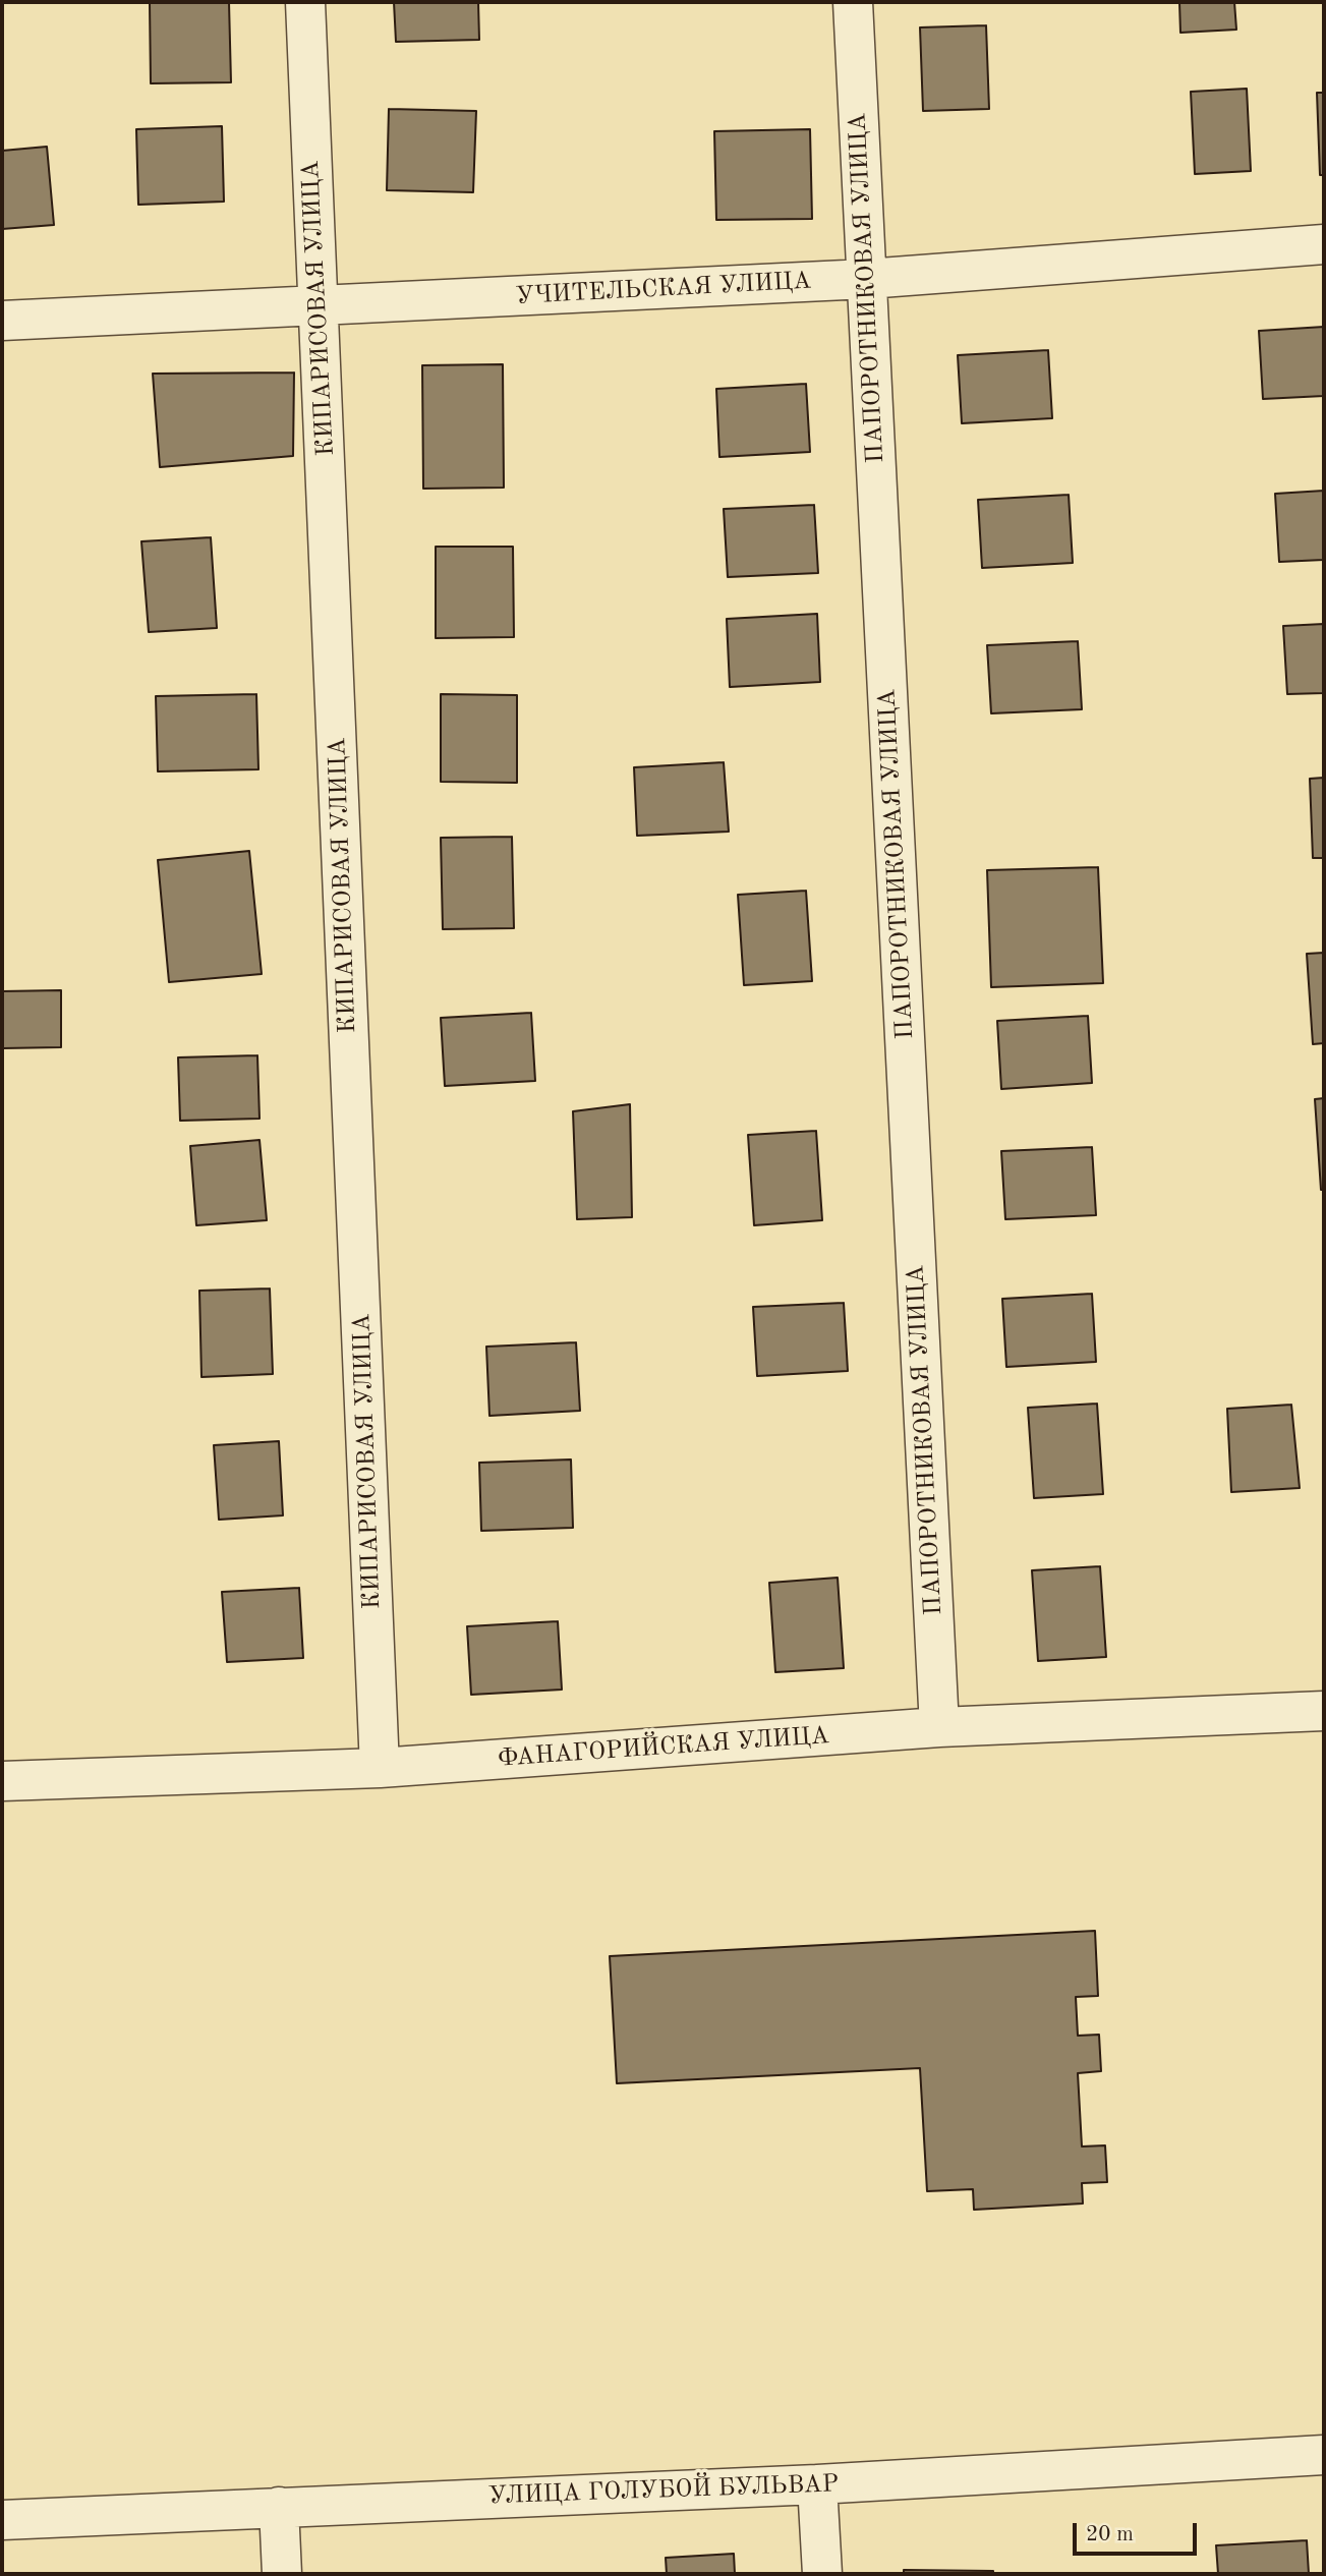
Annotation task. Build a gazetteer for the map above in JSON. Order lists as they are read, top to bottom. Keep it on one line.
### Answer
{"streets":{"street":["ПАПОРОТНИКОВАЯ УЛИЦА","УЧИТЕЛЬСКАЯ УЛИЦА","КИПАРИСОВАЯ УЛИЦА","ФАНАГОРИЙСКАЯ УЛИЦА","УЛИЦА ГОЛУБОЙ БУЛЬВАР"]},"crossings":[["ПАПОРОТНИКОВАЯ УЛИЦА","УЧИТЕЛЬСКАЯ УЛИЦА"],["ПАПОРОТНИКОВАЯ УЛИЦА","ФАНАГОРИЙСКАЯ УЛИЦА"],["УЧИТЕЛЬСКАЯ УЛИЦА","КИПАРИСОВАЯ УЛИЦА"],["КИПАРИСОВАЯ УЛИЦА","ФАНАГОРИЙСКАЯ УЛИЦА"]],"scale_bar":"20 m"}
